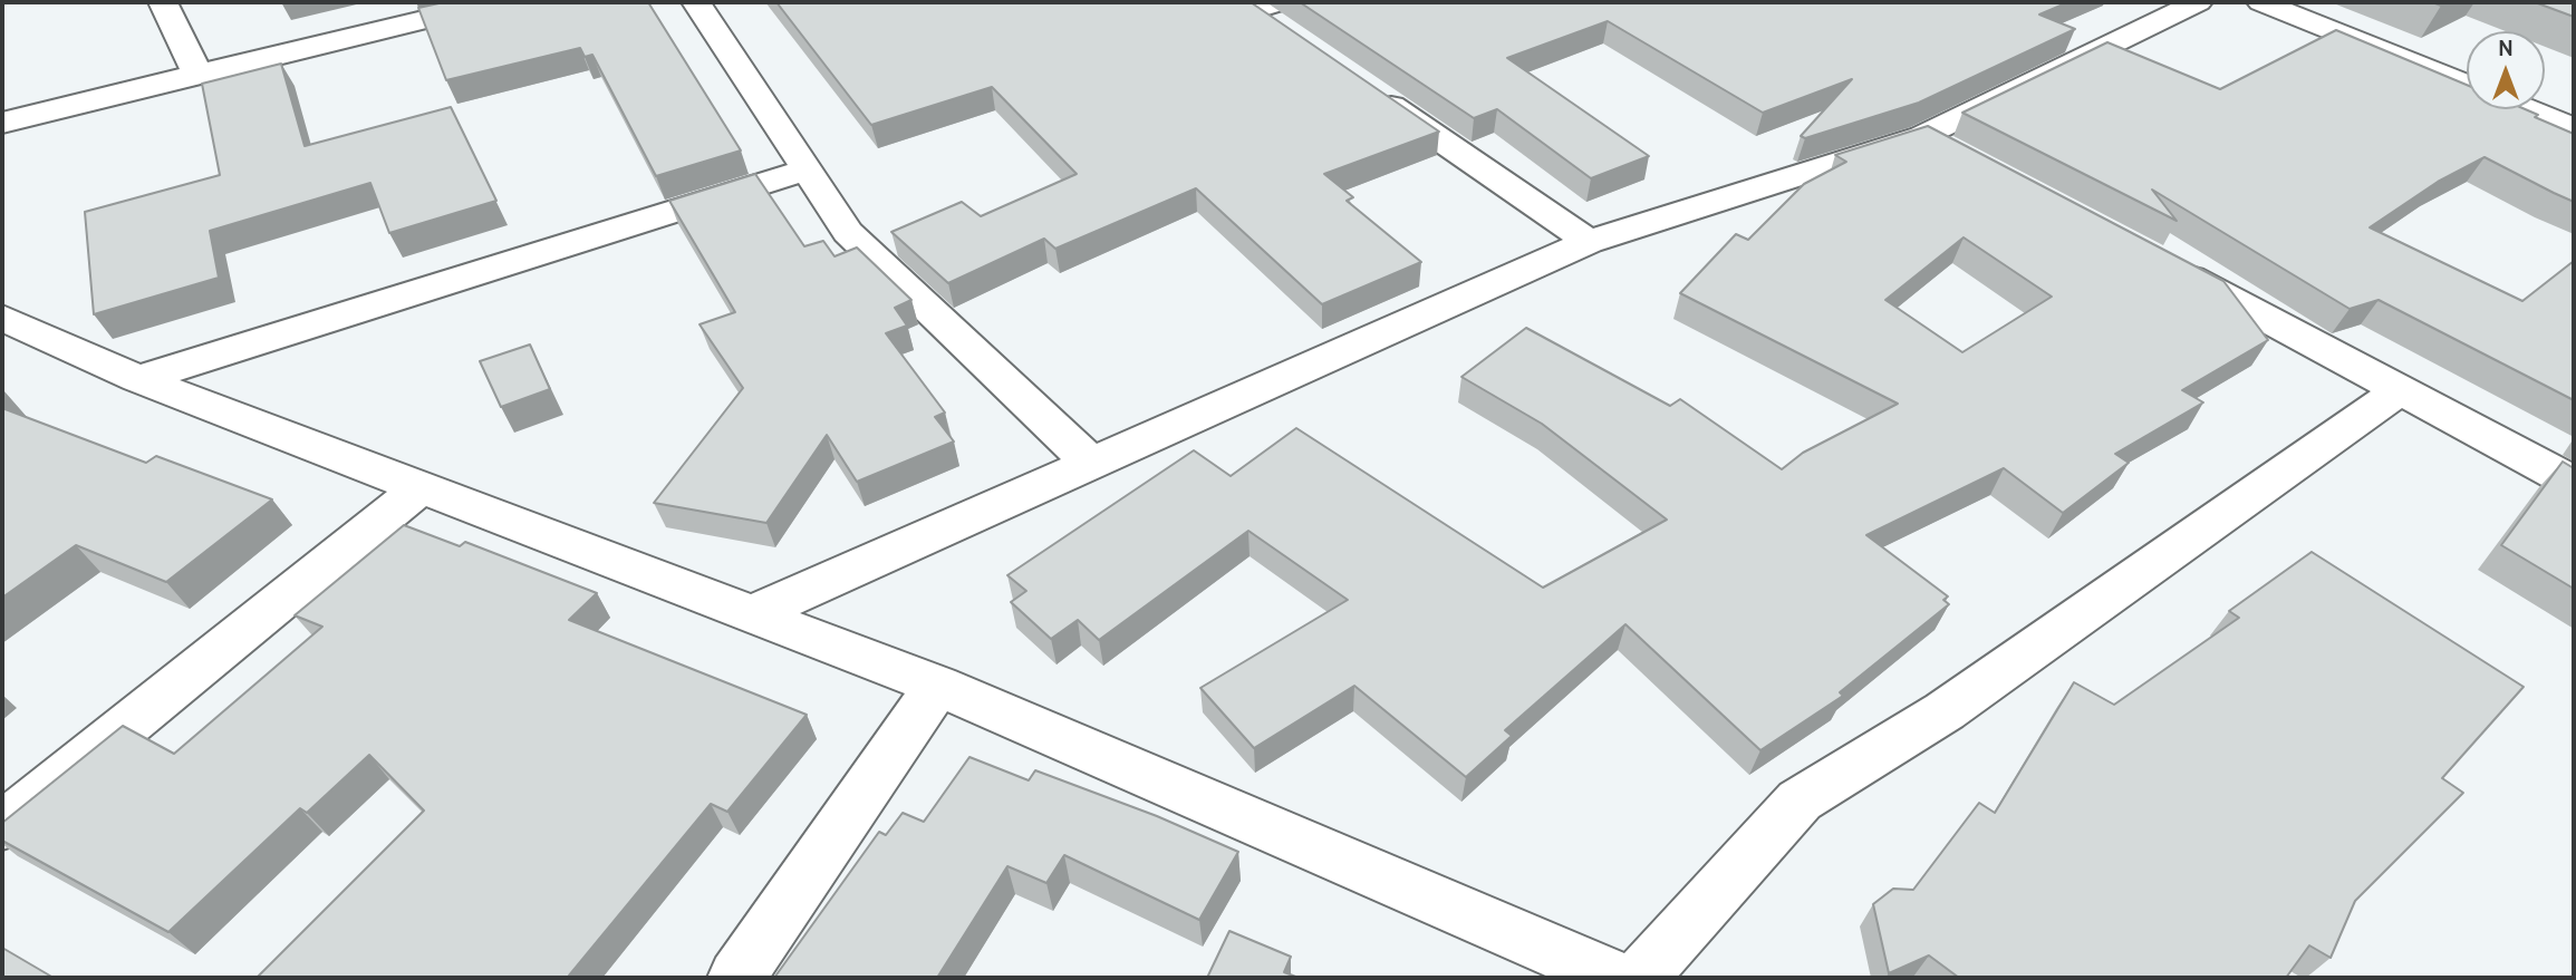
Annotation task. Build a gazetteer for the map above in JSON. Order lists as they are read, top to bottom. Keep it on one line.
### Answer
{"north":"top"}
